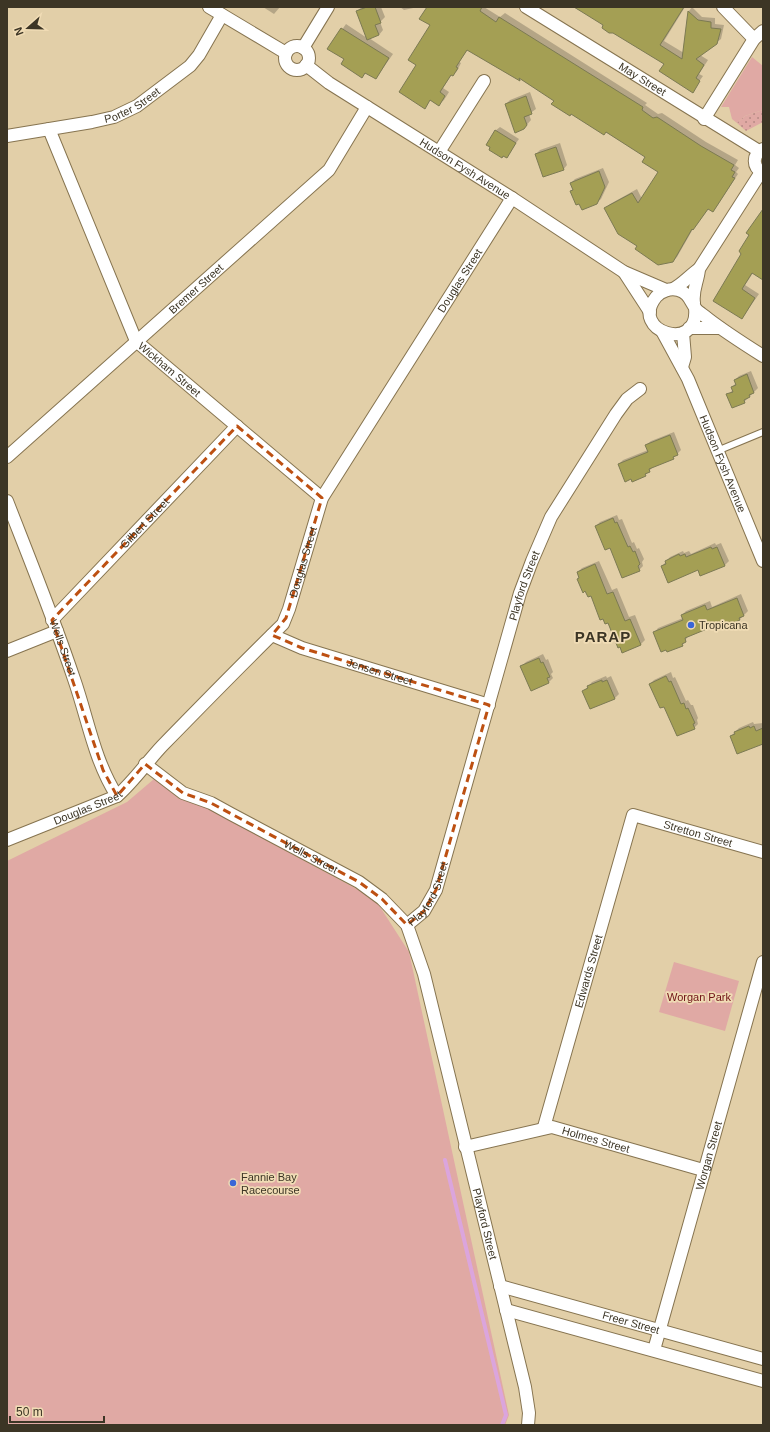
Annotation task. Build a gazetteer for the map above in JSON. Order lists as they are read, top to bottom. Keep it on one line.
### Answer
{"streets":{"street":["May Street","Porter Street","Hudson Fysh Avenue","Douglas Street","Bremer Street","Wickham Street","Gilbert Street","Playford Street","Wells Street","Jensen Street","Stretton Street","Edwards Street","Holmes Street","Worgan Street","Freer Street"]},"crossings":[["Porter Street","Wickham Street"],["Hudson Fysh Avenue","Douglas Street"],["Hudson Fysh Avenue","Bremer Street"],["Douglas Street","Wickham Street"],["Douglas Street","Wells Street"],["Douglas Street","Jensen Street"],["Bremer Street","Wickham Street"],["Wickham Street","Gilbert Street"],["Gilbert Street","Wells Street"],["Playford Street","Wells Street"],["Playford Street","Jensen Street"],["Playford Street","Holmes Street"],["Playford Street","Freer Street"],["Stretton Street","Edwards Street"],["Edwards Street","Holmes Street"],["Holmes Street","Worgan Street"],["Worgan Street","Freer Street"]],"districts":["PARAP"],"parks":["Worgan Park"],"places":["Tropicana","Fannie Bay Racecourse"],"scale_bar":"50 m","north":"left"}
